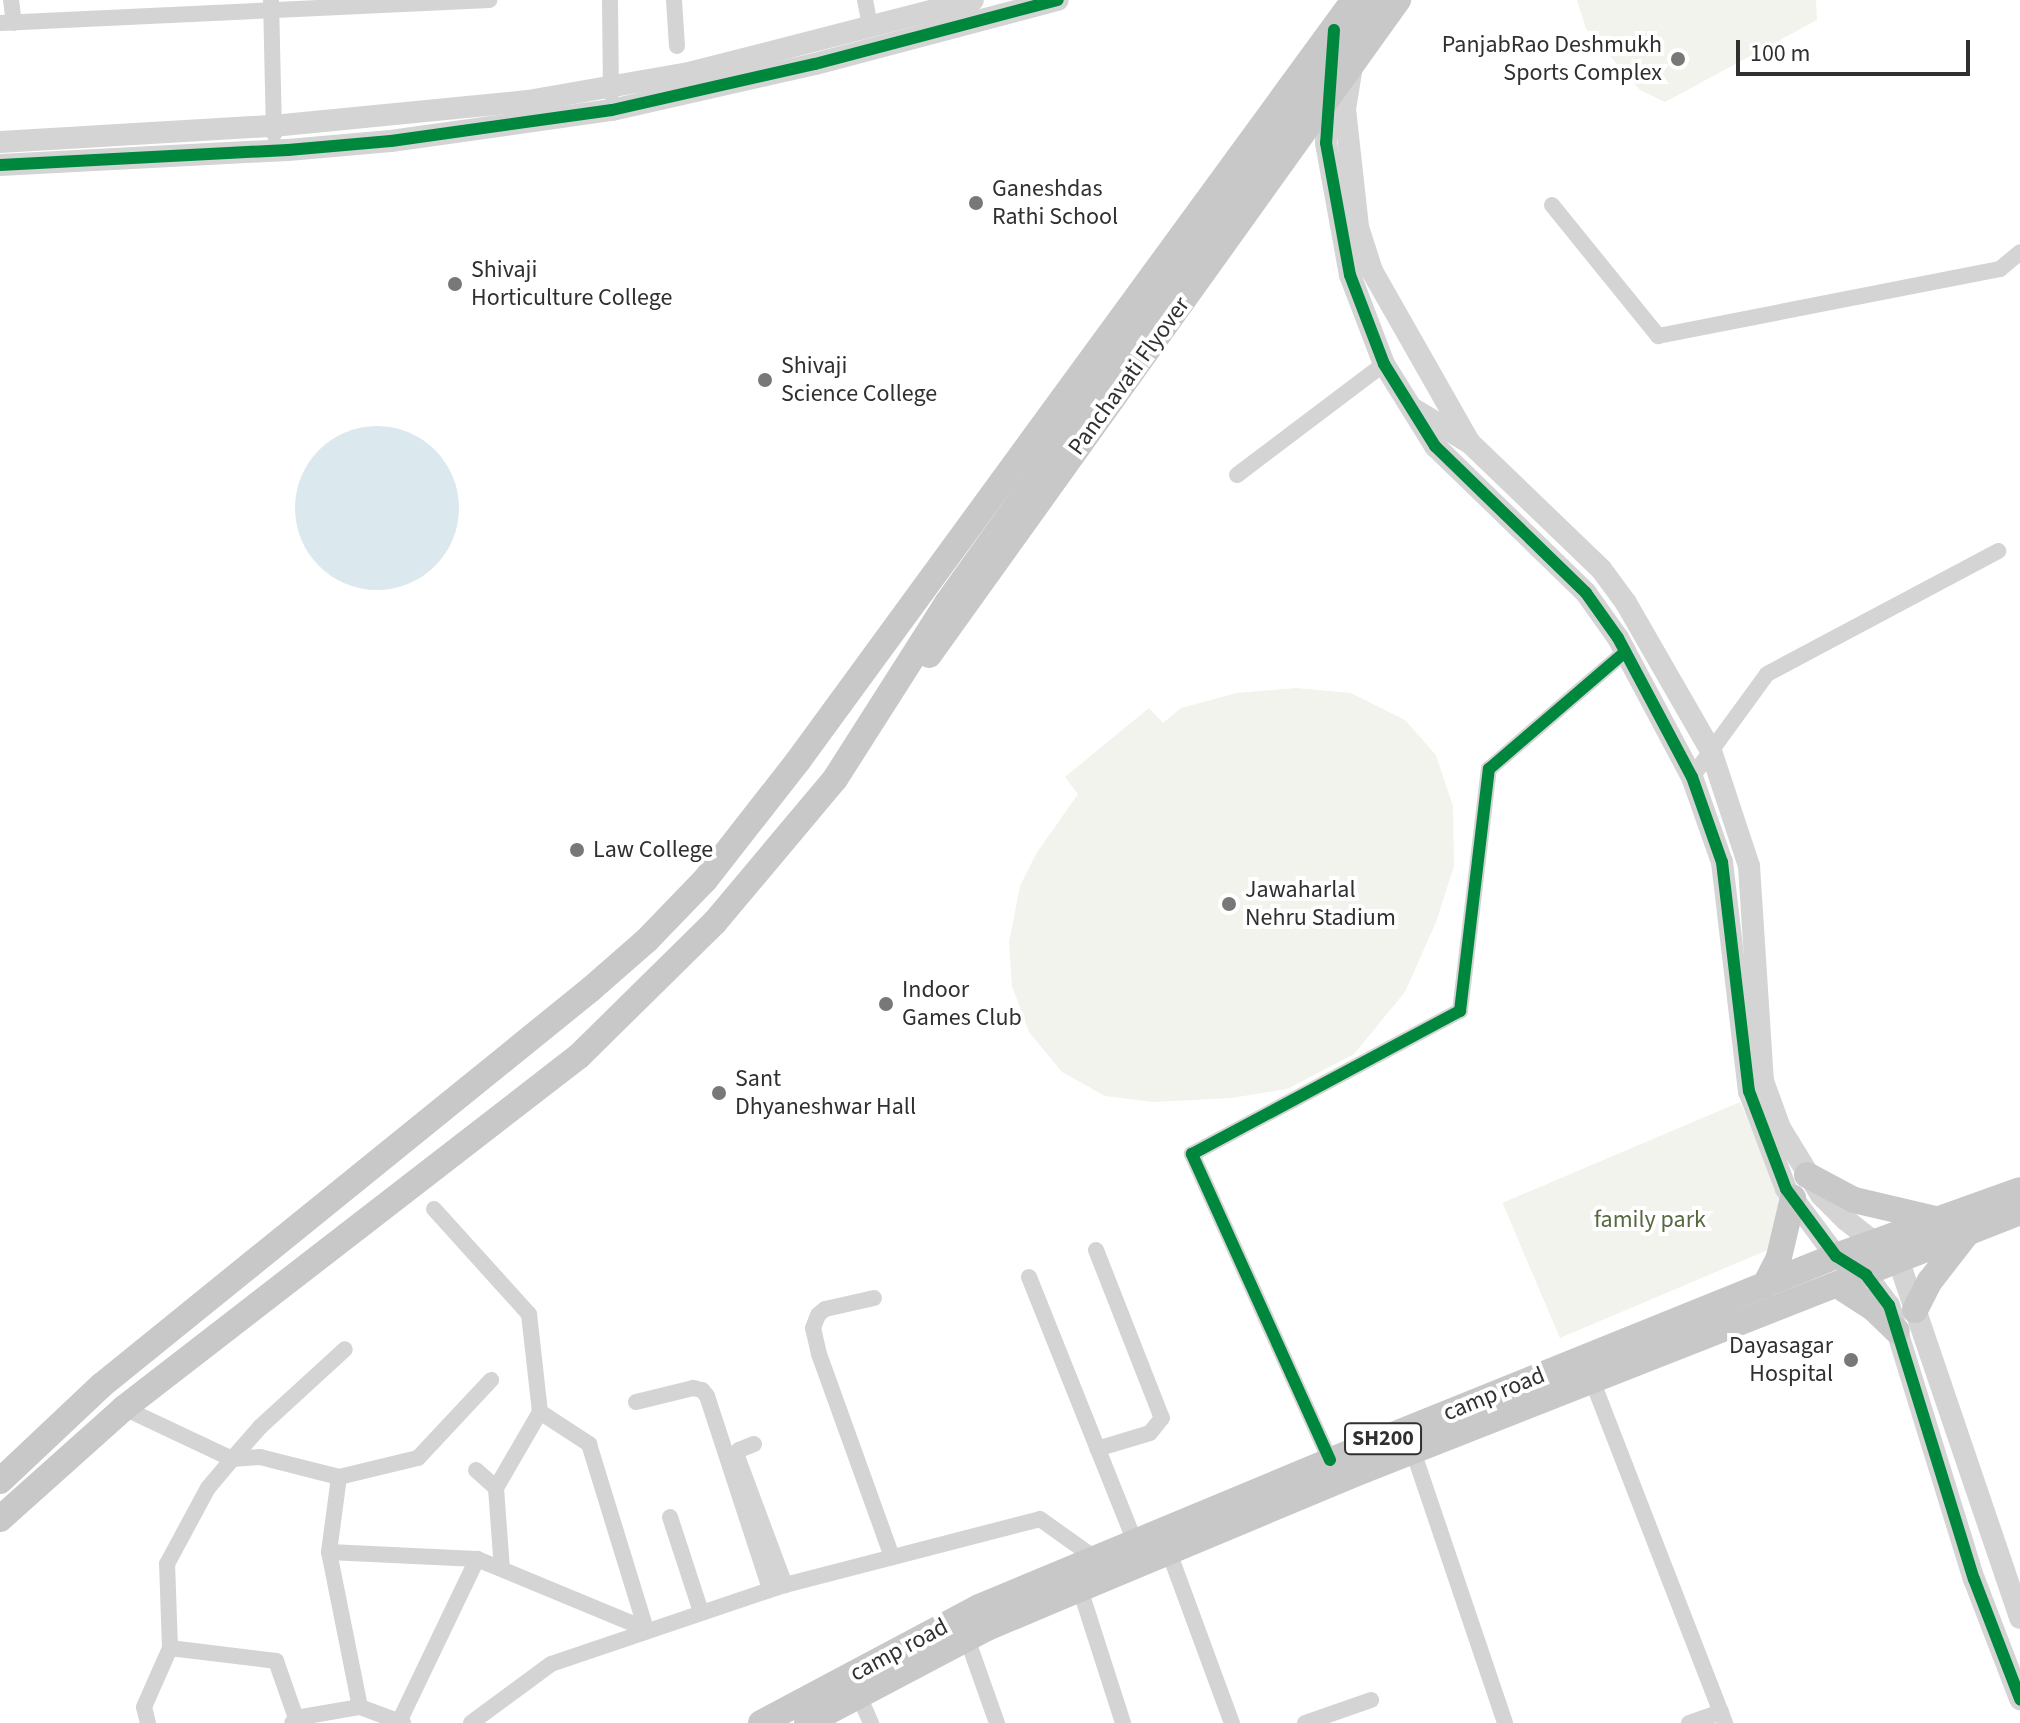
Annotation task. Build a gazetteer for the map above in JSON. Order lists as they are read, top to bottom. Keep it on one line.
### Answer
{"streets":{"main road":["Panchavati Flyover","camp road","SH200"]},"parks":["family park"],"places":["PanjabRao Deshmukh Sports Complex","Ganeshdas Rathi School","Shivaji Horticulture College","Shivaji Science College","Law College","Jawaharlal Nehru Stadium","Indoor Games Club","Sant Dhyaneshwar Hall","Dayasagar Hospital"],"scale_bar":"100 m"}
